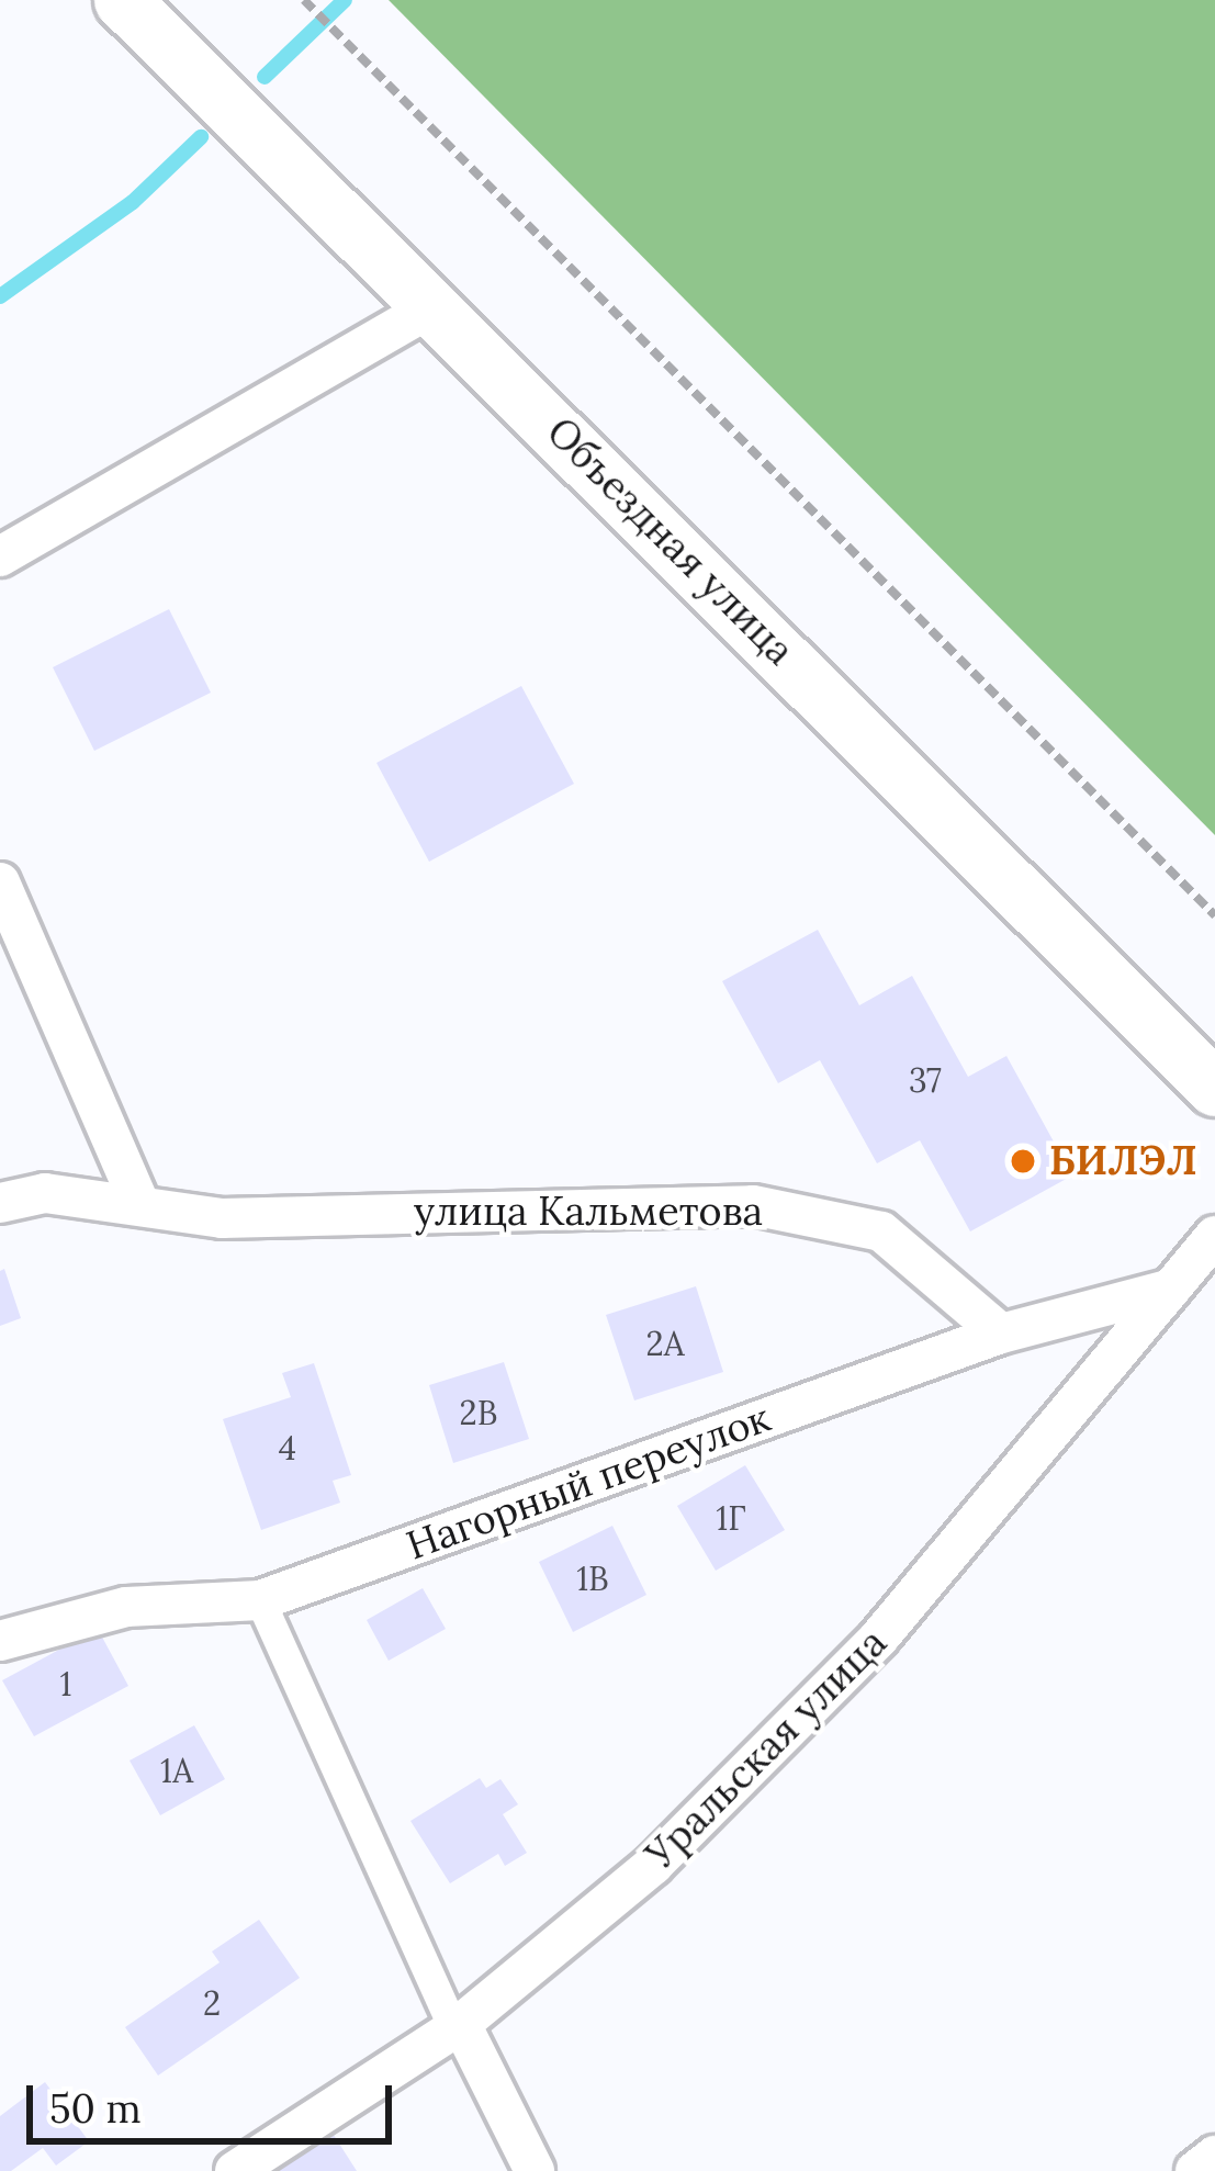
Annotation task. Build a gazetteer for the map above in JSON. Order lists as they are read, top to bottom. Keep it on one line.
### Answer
{"streets":{"main road":["Объездная улица"],"street":["улица Кальметова","Нагорный переулок","Уральская улица"]},"crossings":[["улица Кальметова","Нагорный переулок"],["Нагорный переулок","Уральская улица"]],"places":["БИЛЭЛ"],"house_numbers":["37","2А","2В","4","1Г","1В","1","1А","2"],"scale_bar":"50 m"}
